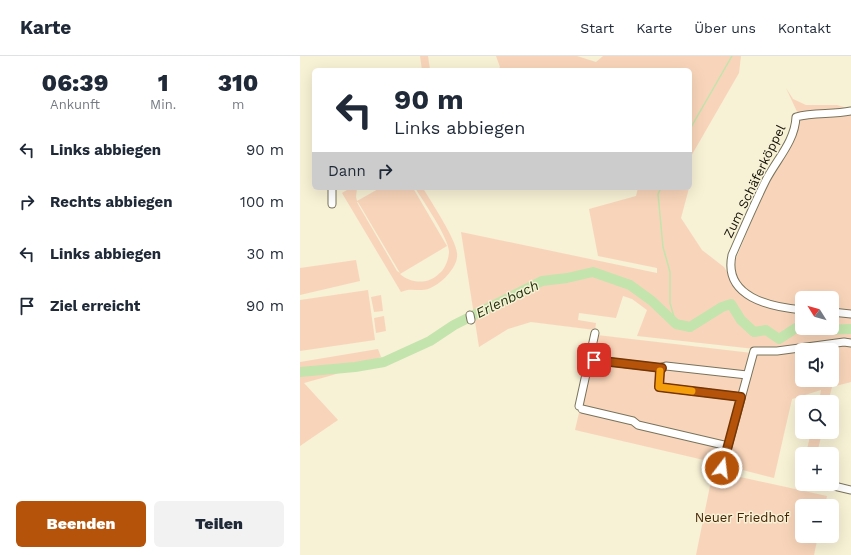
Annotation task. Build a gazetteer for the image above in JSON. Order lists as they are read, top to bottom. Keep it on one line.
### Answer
{"streets":{"street":["Zum Schäferköppel"]},"water":["Erlenbach"],"parks":["Neuer Friedhof"],"north":"top left","page":{"header":"Karte","nav":["Start","Karte","Über uns","Kontakt"],"eta":["06:39","Ankunft","1","Min.","310","m"],"turn":["90 m","Links abbiegen"],"list":[{"name":"Links abbiegen","value":"90 m"},{"name":"Rechts abbiegen","value":"100 m"},{"name":"Links abbiegen","value":"30 m"},{"name":"Ziel erreicht","value":"90 m"}],"then":"Dann","map_buttons":["+","−"],"buttons":["Beenden","Teilen"]}}
